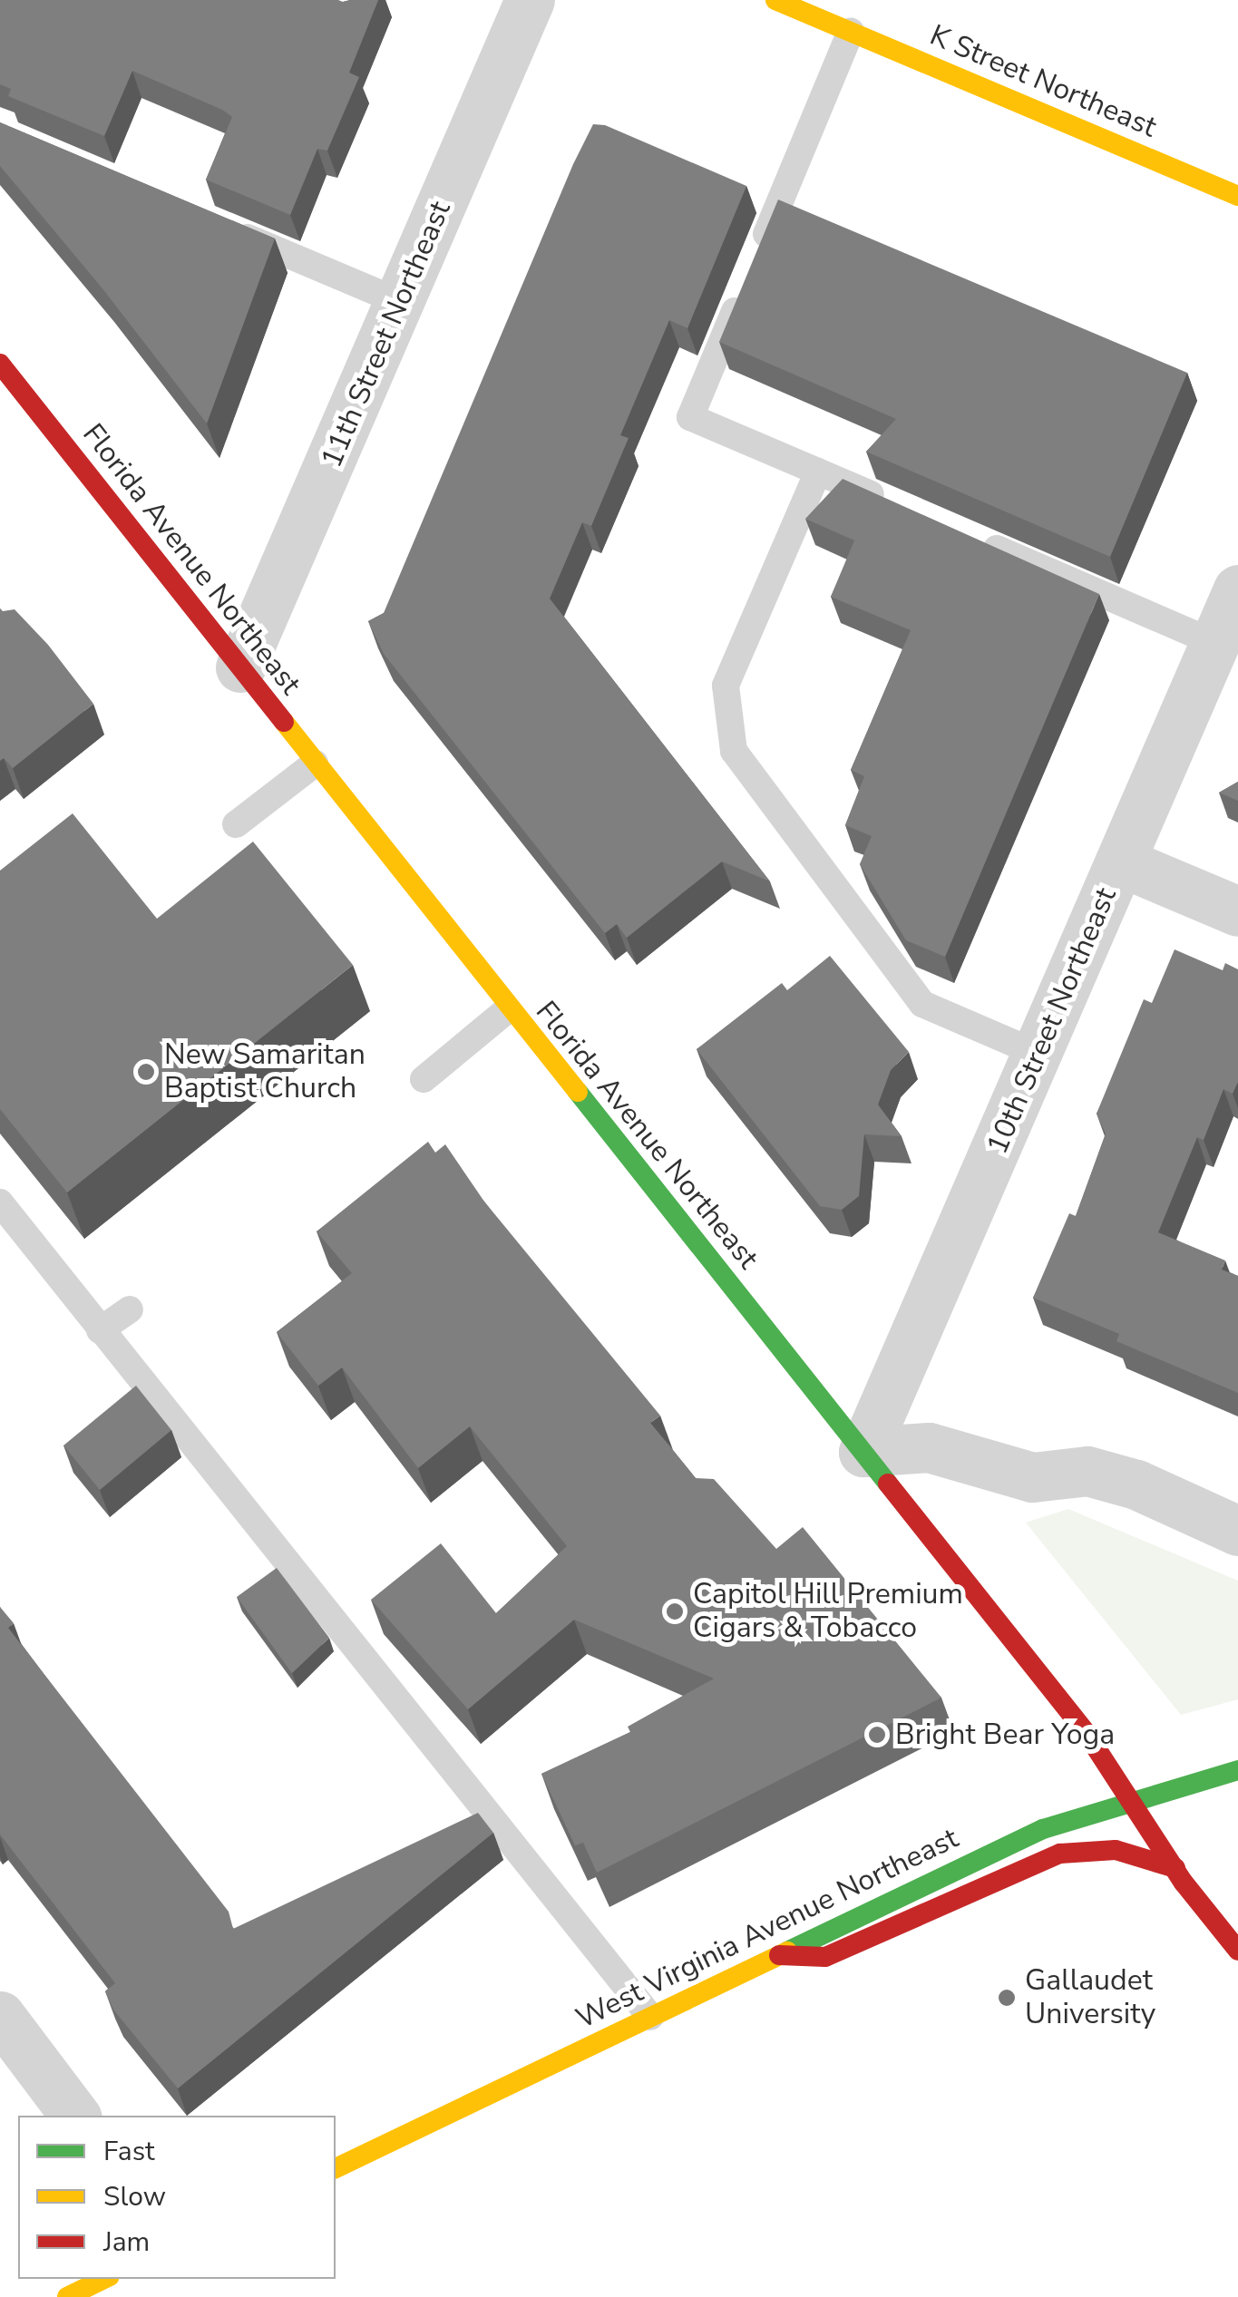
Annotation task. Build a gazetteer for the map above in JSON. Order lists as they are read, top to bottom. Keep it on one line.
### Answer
{"streets":{"main road":["K Street Northeast","Florida Avenue Northeast","West Virginia Avenue Northeast"],"street":["11th Street Northeast","10th Street Northeast"]},"crossings":[["11th Street Northeast","Florida Avenue Northeast"],["Florida Avenue Northeast","10th Street Northeast"],["Florida Avenue Northeast","West Virginia Avenue Northeast"]],"places":["New Samaritan Baptist Church","Capitol Hill Premium Cigars & Tobacco","Bright Bear Yoga","Gallaudet University"],"legend":["Fast","Slow","Jam"]}
